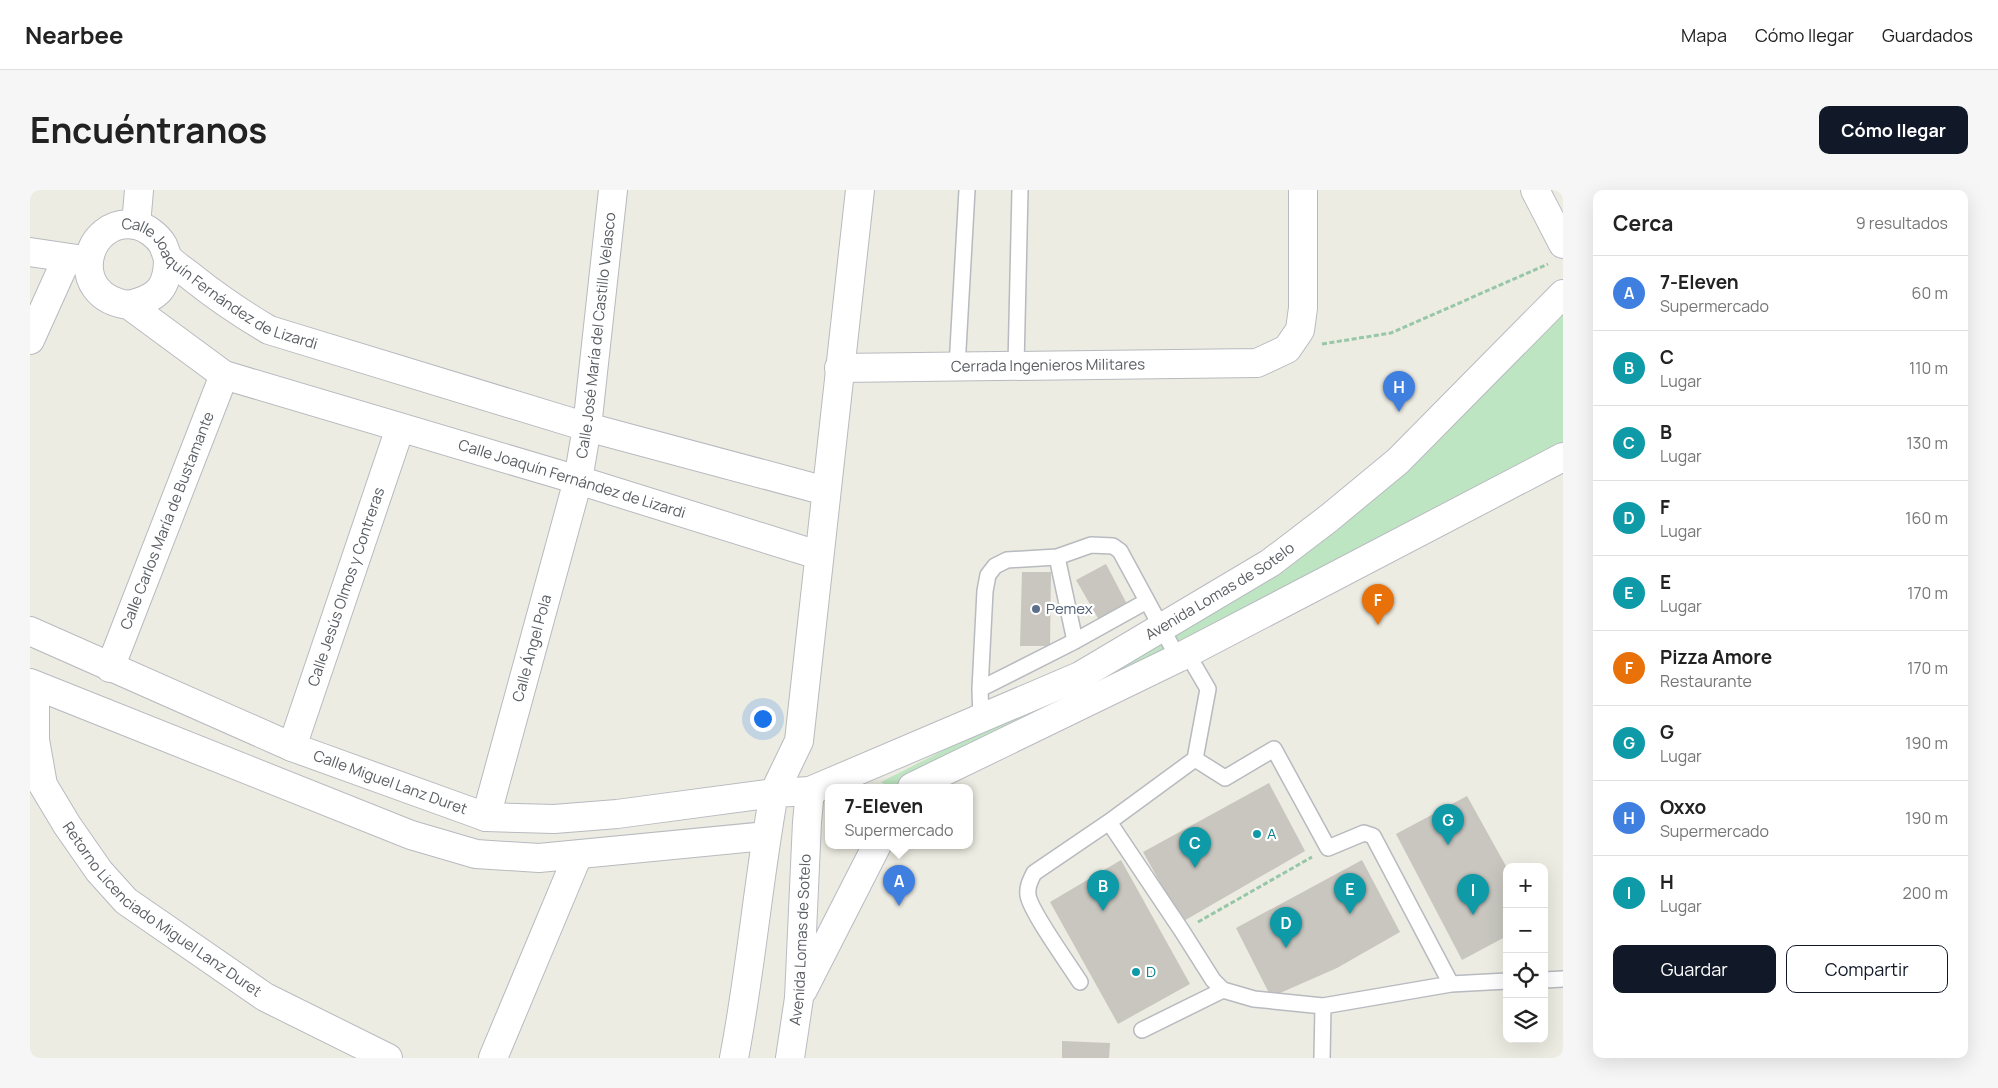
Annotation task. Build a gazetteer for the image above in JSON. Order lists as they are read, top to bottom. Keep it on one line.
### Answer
{"streets":{"street":["Calle Joaquín Fernández de Lizardi","Calle José María del Castillo Velasco","Cerrada Ingenieros Militares","Calle Carlos María de Bustamante","Calle Jesús Olmos y Contreras","Avenida Lomas de Sotelo","Calle Ángel Pola","Calle Miguel Lanz Duret","Retorno Licenciado Miguel Lanz Duret"]},"crossings":[["Calle Joaquín Fernández de Lizardi","Calle José María del Castillo Velasco"],["Calle Joaquín Fernández de Lizardi","Calle Carlos María de Bustamante"],["Calle Joaquín Fernández de Lizardi","Calle Jesús Olmos y Contreras"],["Calle Joaquín Fernández de Lizardi","Calle Ángel Pola"],["Calle José María del Castillo Velasco","Calle Ángel Pola"],["Calle Carlos María de Bustamante","Calle Miguel Lanz Duret"],["Calle Jesús Olmos y Contreras","Calle Miguel Lanz Duret"],["Avenida Lomas de Sotelo","Calle Miguel Lanz Duret"],["Calle Ángel Pola","Calle Miguel Lanz Duret"]],"places":["Pemex","A","D"],"page":{"header":"Nearbee","nav":["Mapa","Cómo llegar","Guardados"],"title":"Encuéntranos","buttons":["Cómo llegar",["Guardar","Compartir"]],"heading":["Cerca","9 resultados"],"list":[{"mark":"A","name":"7-Eleven","note":"Supermercado","value":"60 m"},{"mark":"B","name":"C","note":"Lugar","value":"110 m"},{"mark":"C","name":"B","note":"Lugar","value":"130 m"},{"mark":"D","name":"F","note":"Lugar","value":"160 m"},{"mark":"E","name":"E","note":"Lugar","value":"170 m"},{"mark":"F","name":"Pizza Amore","note":"Restaurante","value":"170 m"},{"mark":"G","name":"G","note":"Lugar","value":"190 m"},{"mark":"H","name":"Oxxo","note":"Supermercado","value":"190 m"},{"mark":"I","name":"H","note":"Lugar","value":"200 m"}],"pins":["H","F","G","C","A","B","E","I","D"],"popup":["7-Eleven","Supermercado"],"map_buttons":["+","−"]}}
